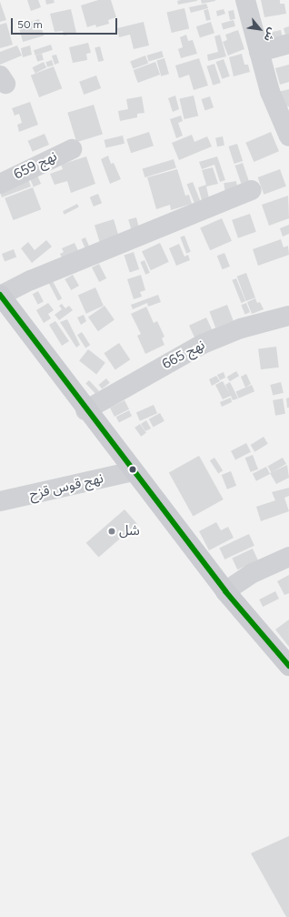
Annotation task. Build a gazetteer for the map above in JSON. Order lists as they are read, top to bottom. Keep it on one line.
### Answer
{"streets":{"street":["نهج 659","نهج 665","نهج قوس قزح"]},"places":["شل"],"scale_bar":"50 m","north":"bottom right"}
